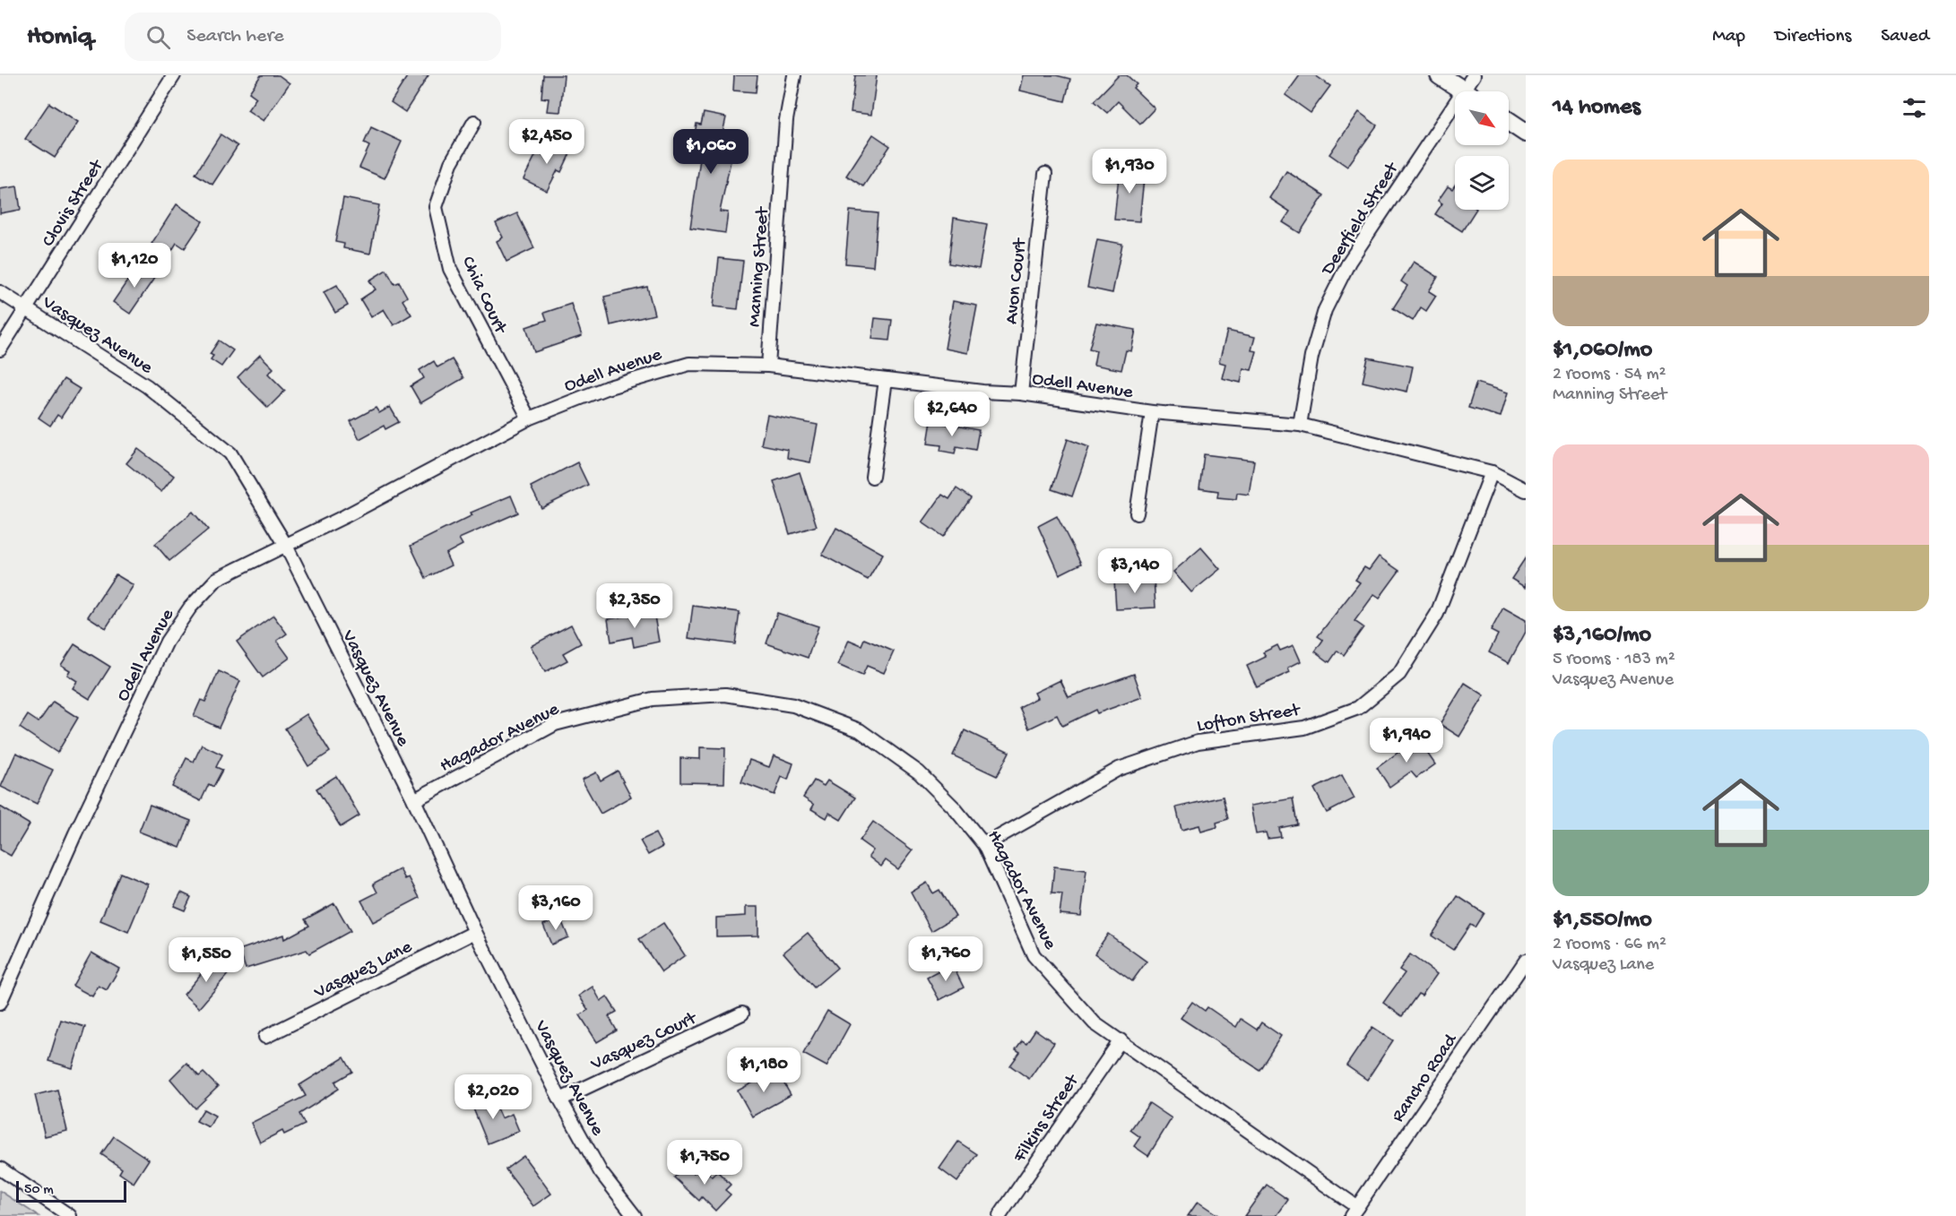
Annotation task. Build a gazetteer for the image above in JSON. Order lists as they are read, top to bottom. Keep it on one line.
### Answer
{"streets":{"street":["Clovis Street","Deerfield Street","Manning Street","Avon Court","Chia Court","Vasquez Avenue","Odell Avenue","Lofton Street","Hagador Avenue","Vasquez Lane","Vasquez Court","Rancho Road","Filkins Street"]},"crossings":[["Clovis Street","Vasquez Avenue"],["Deerfield Street","Odell Avenue"],["Manning Street","Odell Avenue"],["Avon Court","Odell Avenue"],["Chia Court","Odell Avenue"],["Vasquez Avenue","Odell Avenue"],["Vasquez Avenue","Hagador Avenue"],["Vasquez Avenue","Vasquez Lane"],["Vasquez Avenue","Vasquez Court"],["Odell Avenue","Lofton Street"],["Lofton Street","Hagador Avenue"],["Hagador Avenue","Rancho Road"],["Hagador Avenue","Filkins Street"]],"scale_bar":"50 m","north":"bottom right","page":{"header":"Homiq","search":"Search here","nav":["Map","Directions","Saved"],"heading":"14 homes","price":["$2,450","$1,060","$1,930","$1,120","$2,640","$3,140","$2,350","$1,940","$3,160","$1,760","$1,550","$1,180","$2,020","$1,750"],"list":[{"name":"$1,060/mo","note":"2 rooms · 54 m² · Manning Street"},{"name":"$3,160/mo","note":"5 rooms · 183 m² · Vasquez Avenue"},{"name":"$1,550/mo","note":"2 rooms · 66 m² · Vasquez Lane"}],"scale":"50 m"}}
